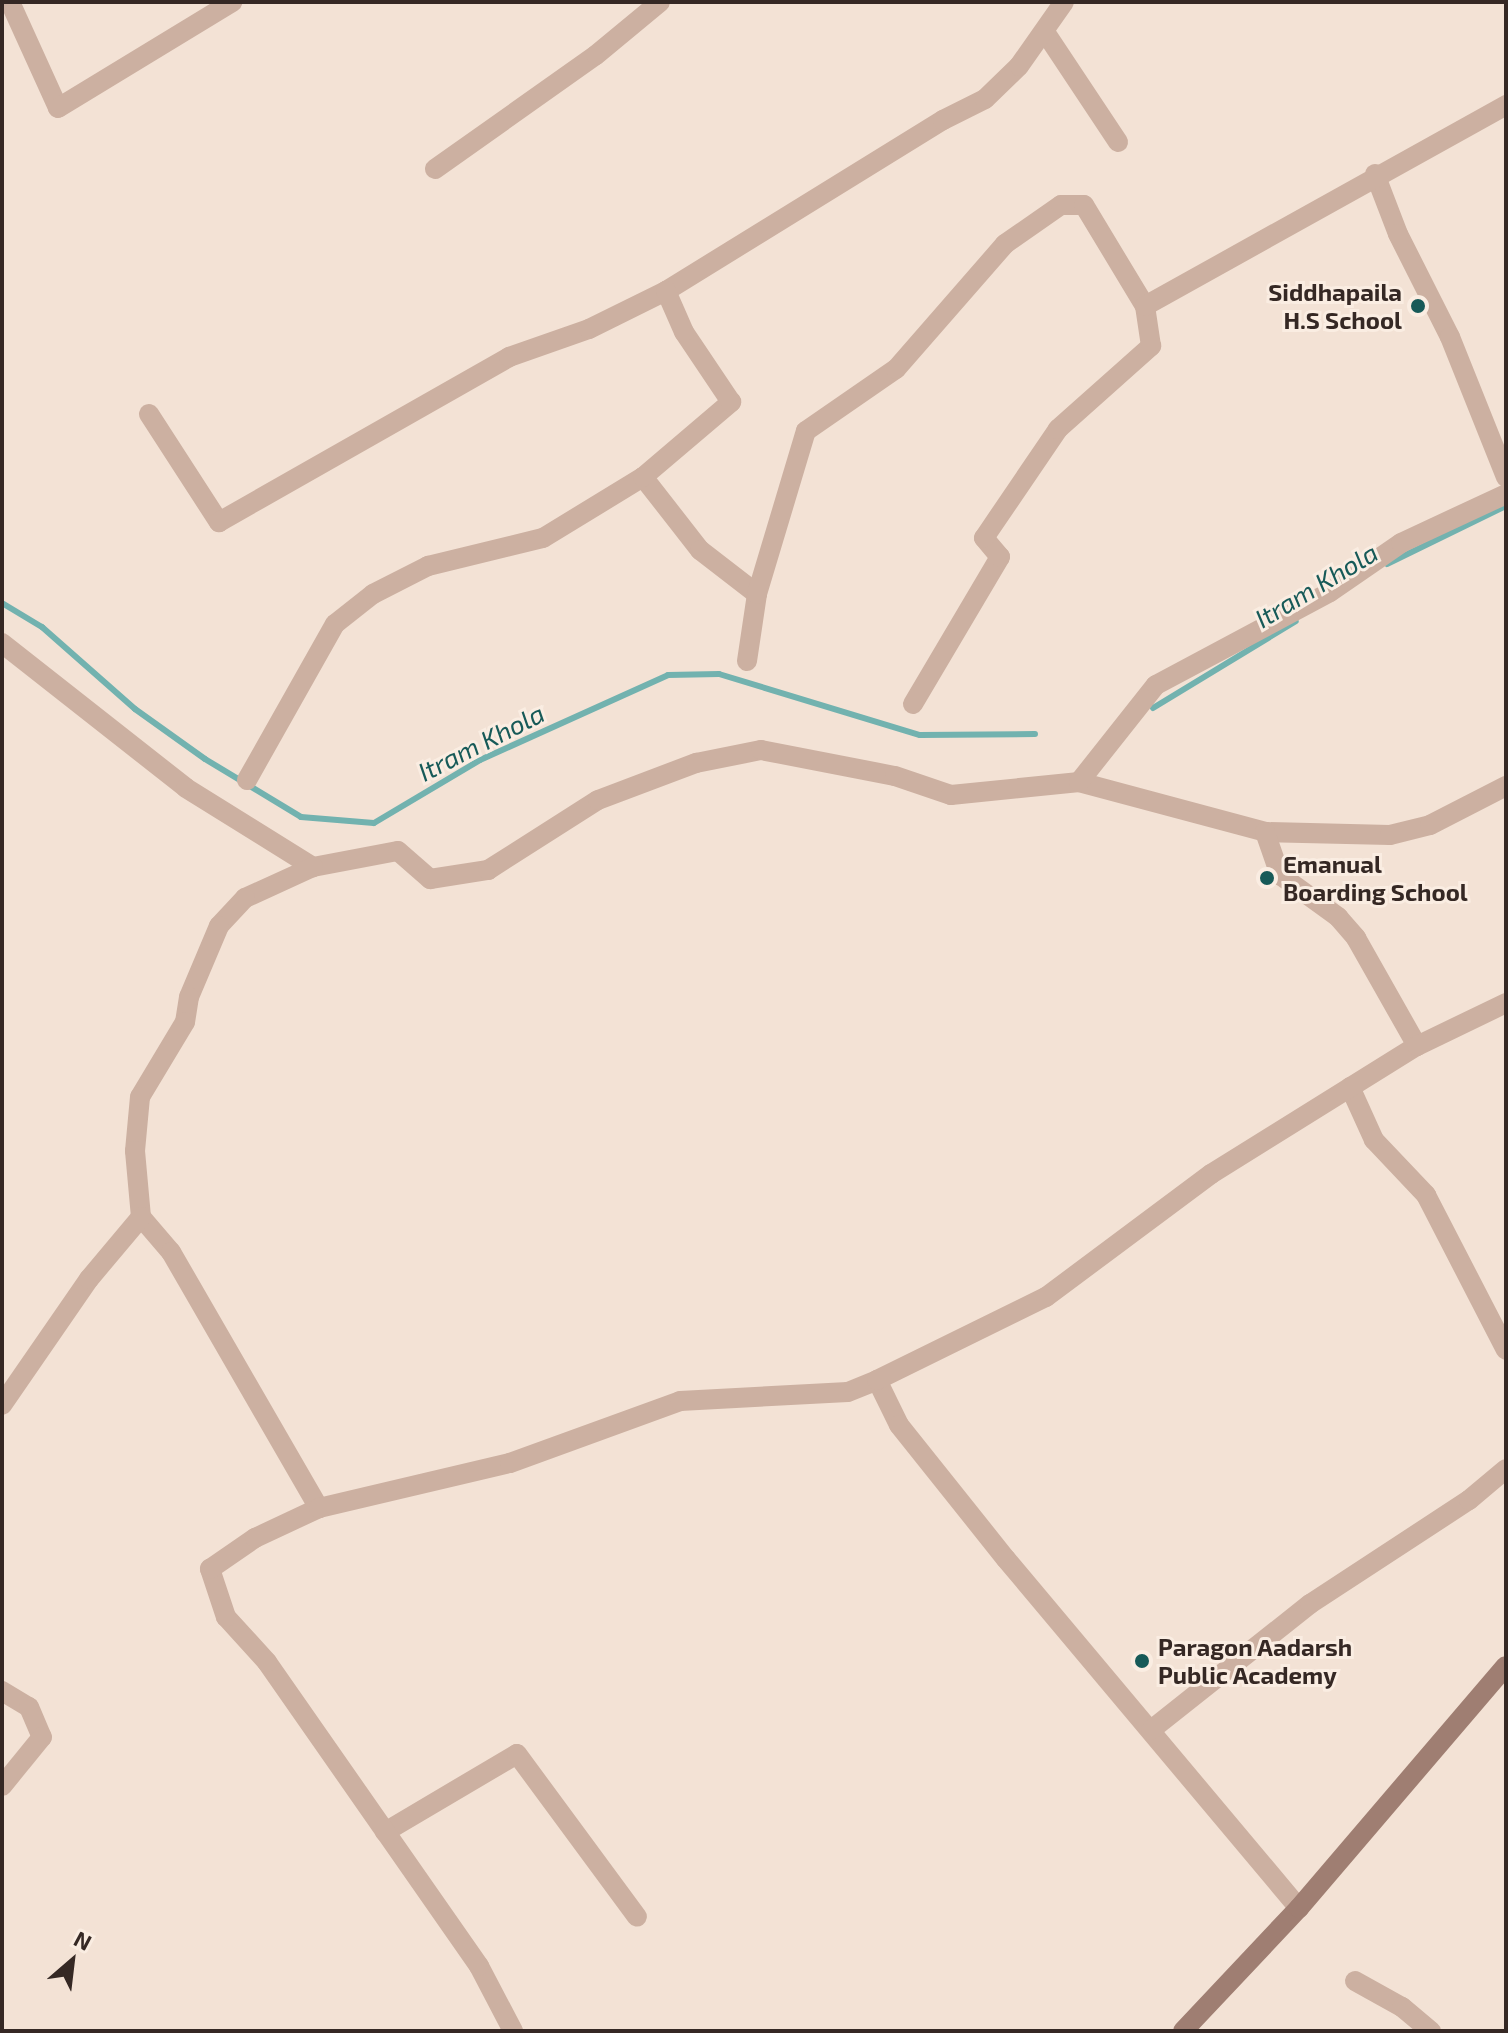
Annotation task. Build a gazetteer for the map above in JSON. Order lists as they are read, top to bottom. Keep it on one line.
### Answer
{"water":["Itram Khola"],"places":["Siddhapaila H.S School","Emanual Boarding School","Paragon Aadarsh Public Academy"],"north":"top right"}
